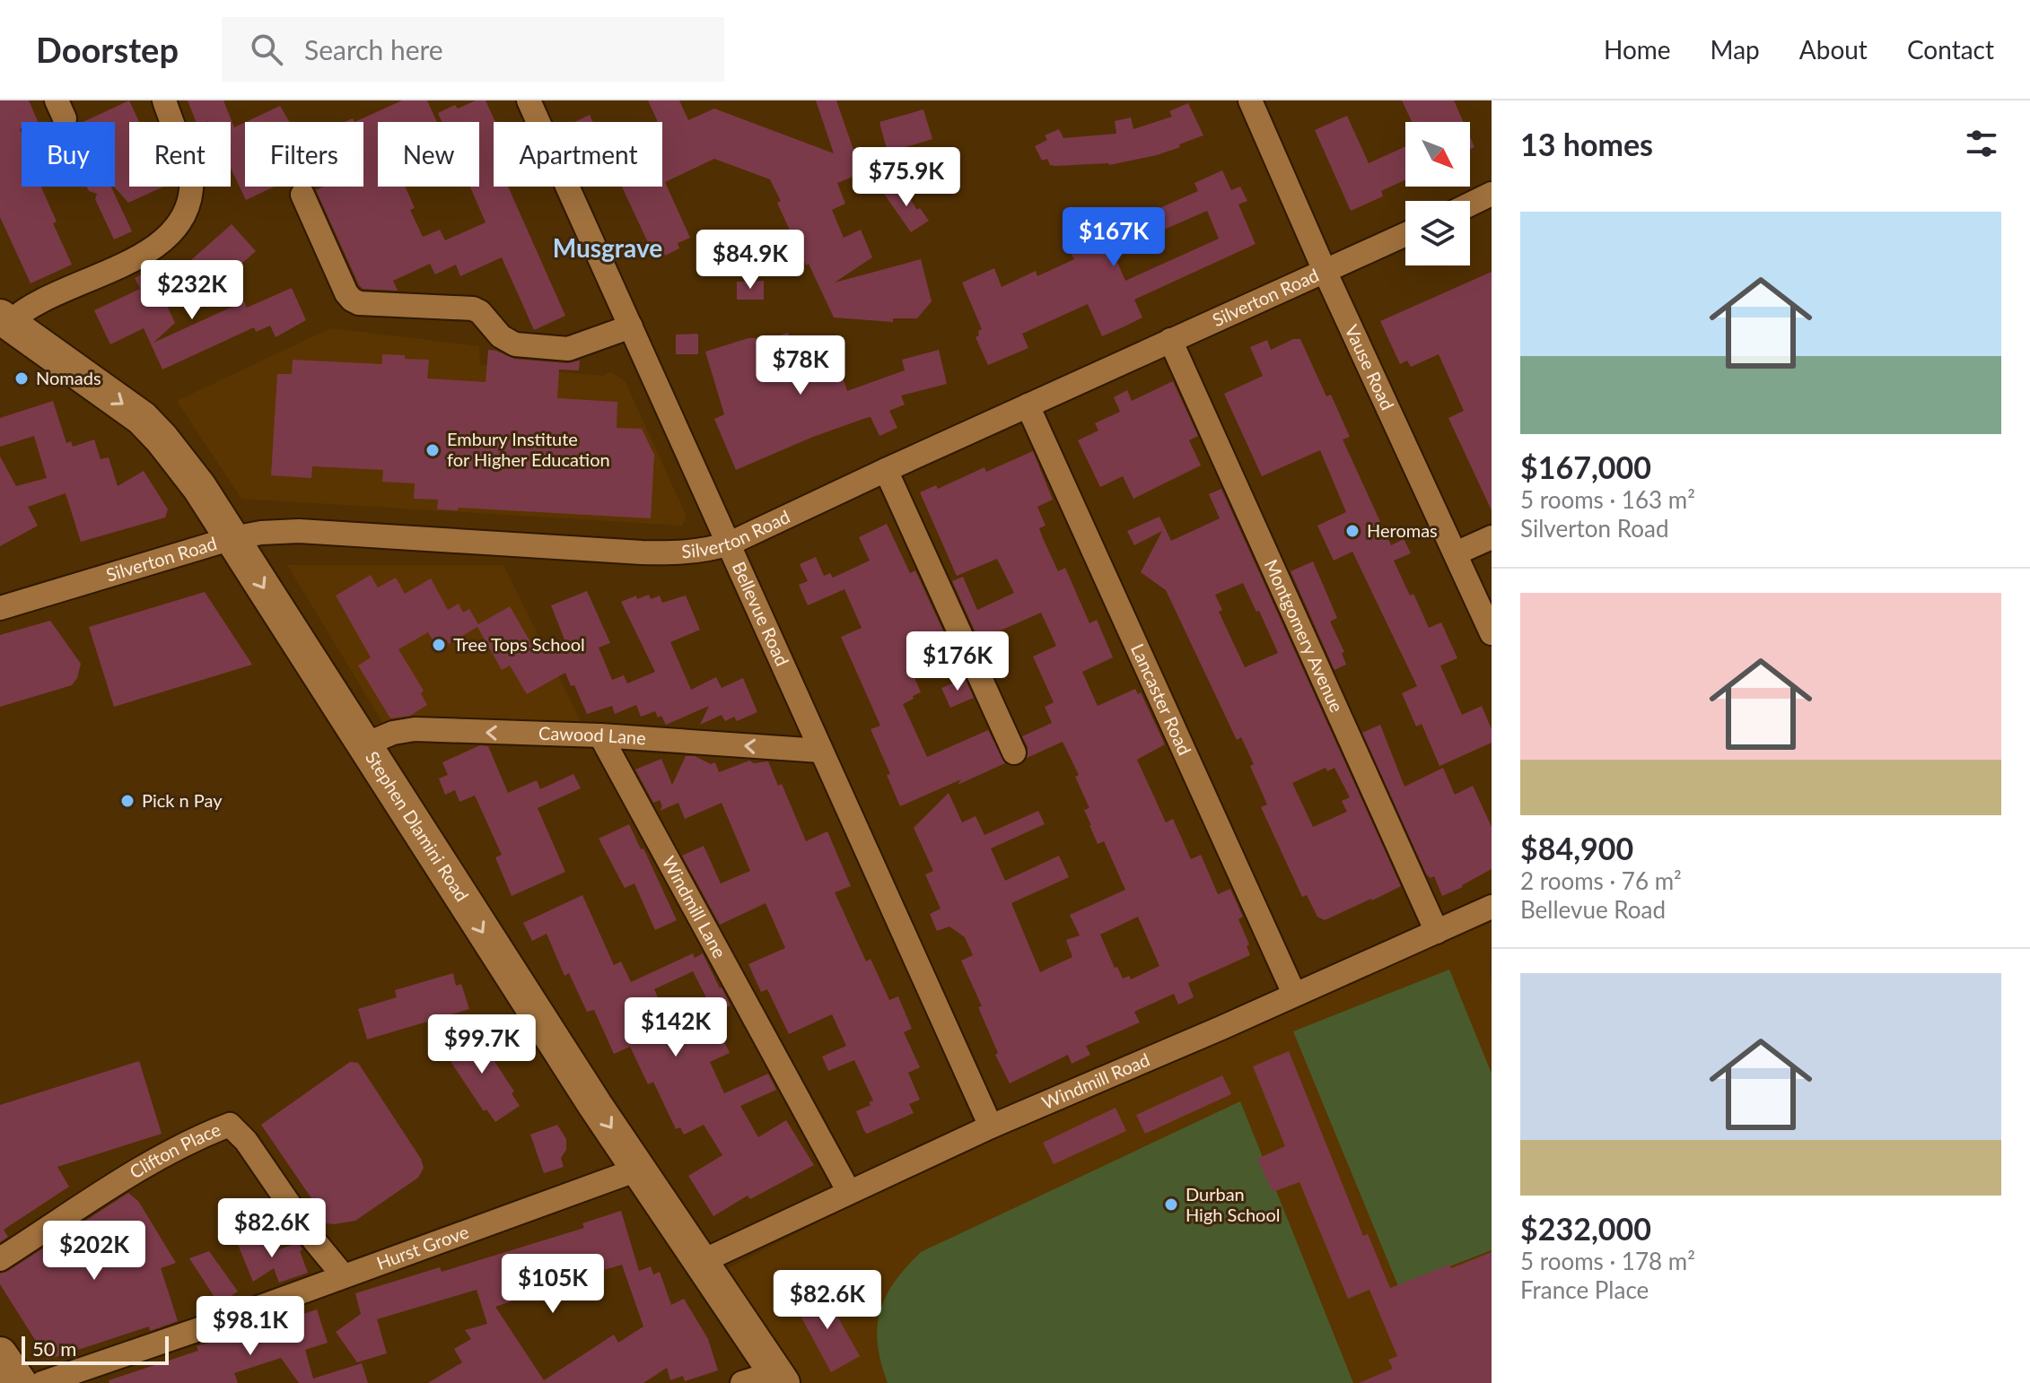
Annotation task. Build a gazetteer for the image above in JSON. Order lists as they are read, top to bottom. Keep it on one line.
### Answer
{"streets":{"main road":["Stephen Dlamini Road"],"street":["Silverton Road","Vause Road","Bellevue Road","Montgomery Avenue","Lancaster Road","Cawood Lane","Windmill Lane","Windmill Road","Clifton Place","Hurst Grove"]},"crossings":[["Silverton Road","Vause Road"],["Silverton Road","Bellevue Road"],["Silverton Road","Montgomery Avenue"],["Silverton Road","Lancaster Road"],["Silverton Road","Stephen Dlamini Road"],["Bellevue Road","Cawood Lane"],["Bellevue Road","Windmill Road"],["Montgomery Avenue","Windmill Road"],["Lancaster Road","Windmill Road"],["Cawood Lane","Stephen Dlamini Road"],["Cawood Lane","Windmill Lane"],["Stephen Dlamini Road","Windmill Road"],["Stephen Dlamini Road","Hurst Grove"],["Windmill Lane","Windmill Road"],["Clifton Place","Hurst Grove"]],"one_way":["Cawood Lane","Stephen Dlamini Road"],"districts":["Musgrave"],"places":["Nomads","Embury Institute for Higher Education","Heromas","Tree Tops School","Pick n Pay","Durban High School"],"scale_bar":"50 m","north":"bottom right","page":{"header":"Doorstep","search":"Search here","nav":["Home","Map","About","Contact"],"heading":"13 homes","chip":["Buy","Rent","Filters","New","Apartment"],"price":["$75.9K","$167K","$84.9K","$232K","$78K","$176K","$142K","$99.7K","$82.6K","$202K","$105K","$82.6K","$98.1K"],"list":[{"name":"$167,000","note":"5 rooms · 163 m² · Silverton Road"},{"name":"$84,900","note":"2 rooms · 76 m² · Bellevue Road"},{"name":"$232,000","note":"5 rooms · 178 m² · France Place"}],"scale":"50 m"}}
